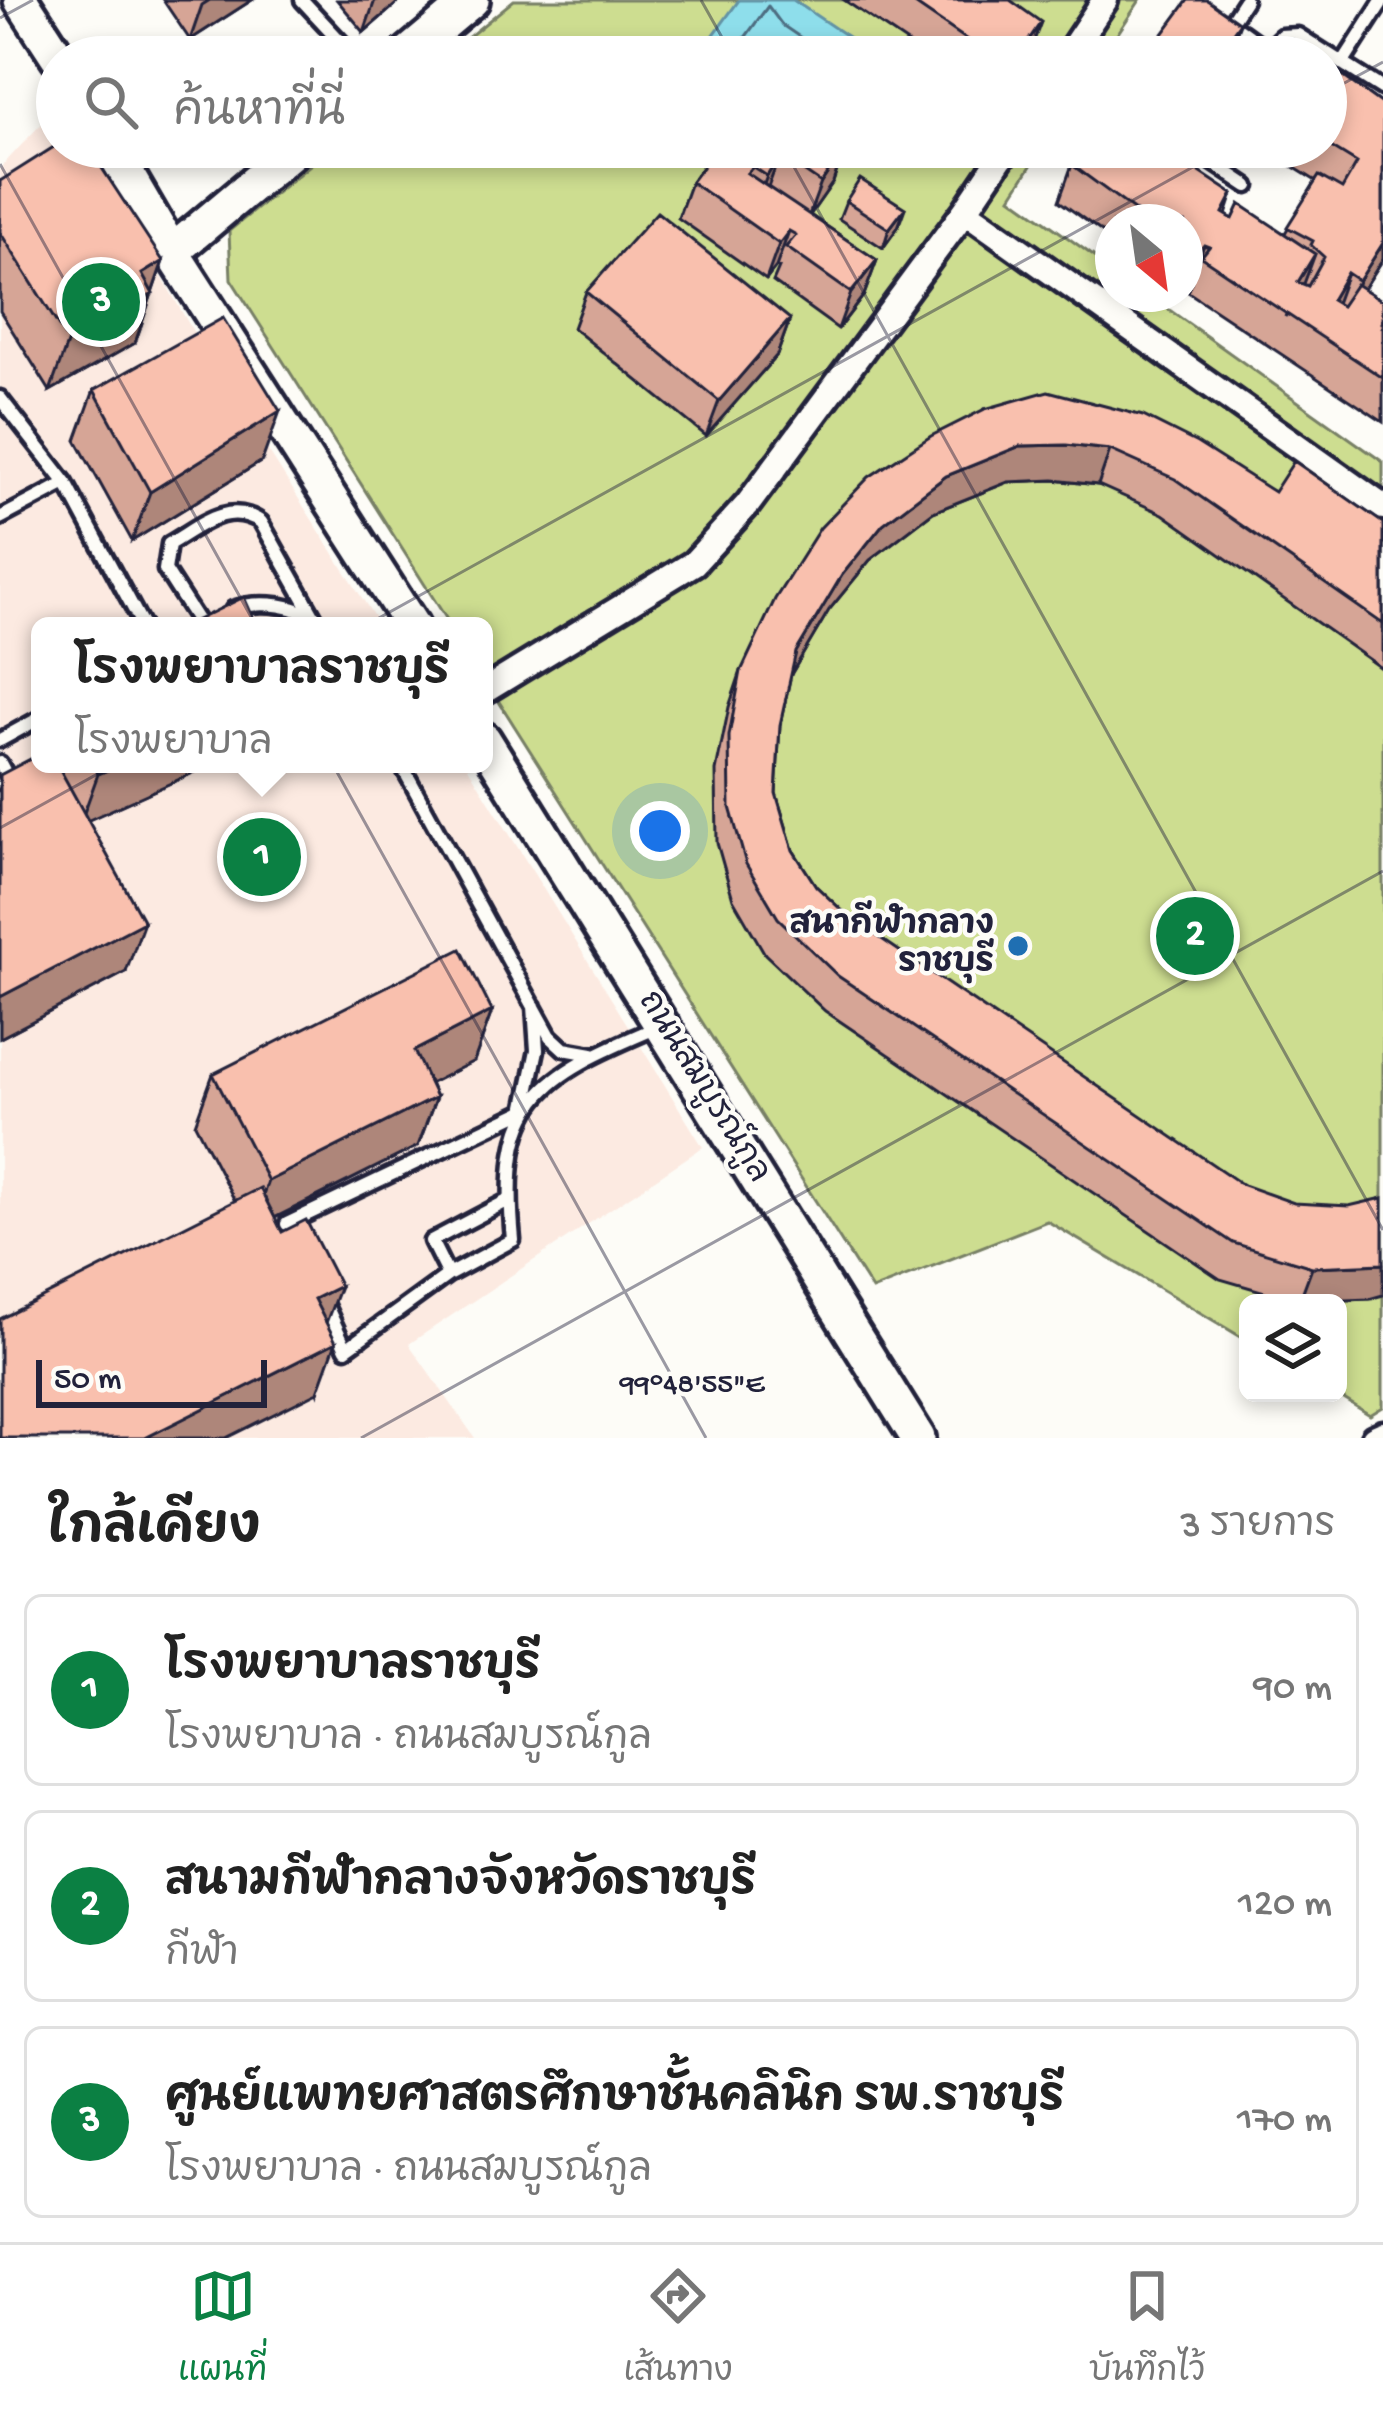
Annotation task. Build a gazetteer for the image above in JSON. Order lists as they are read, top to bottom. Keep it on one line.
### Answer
{"streets":{"street":["ถนนสมบูรณ์กูล"]},"places":["สนากีฬากลาง ราชบุรี"],"scale_bar":"50 m","north":"bottom right","page":{"search":"ค้นหาที่นี่","pins":["3","1","2"],"popup":["โรงพยาบาลราชบุรี","โรงพยาบาล"],"scale":"50 m","heading":["ใกล้เคียง","3 รายการ"],"list":[{"mark":"1","name":"โรงพยาบาลราชบุรี","note":"โรงพยาบาล · ถนนสมบูรณ์กูล","value":"90 m"},{"mark":"2","name":"สนามกีฬากลางจังหวัดราชบุรี","note":"กีฬา","value":"120 m"},{"mark":"3","name":"ศูนย์แพทยศาสตรศึกษาชั้นคลินิก รพ.ราชบุรี","note":"โรงพยาบาล · ถนนสมบูรณ์กูล","value":"170 m"}],"nav":["แผนที่","เส้นทาง","บันทึกไว้"]},"coordinates":["99°48'55\"E"]}
